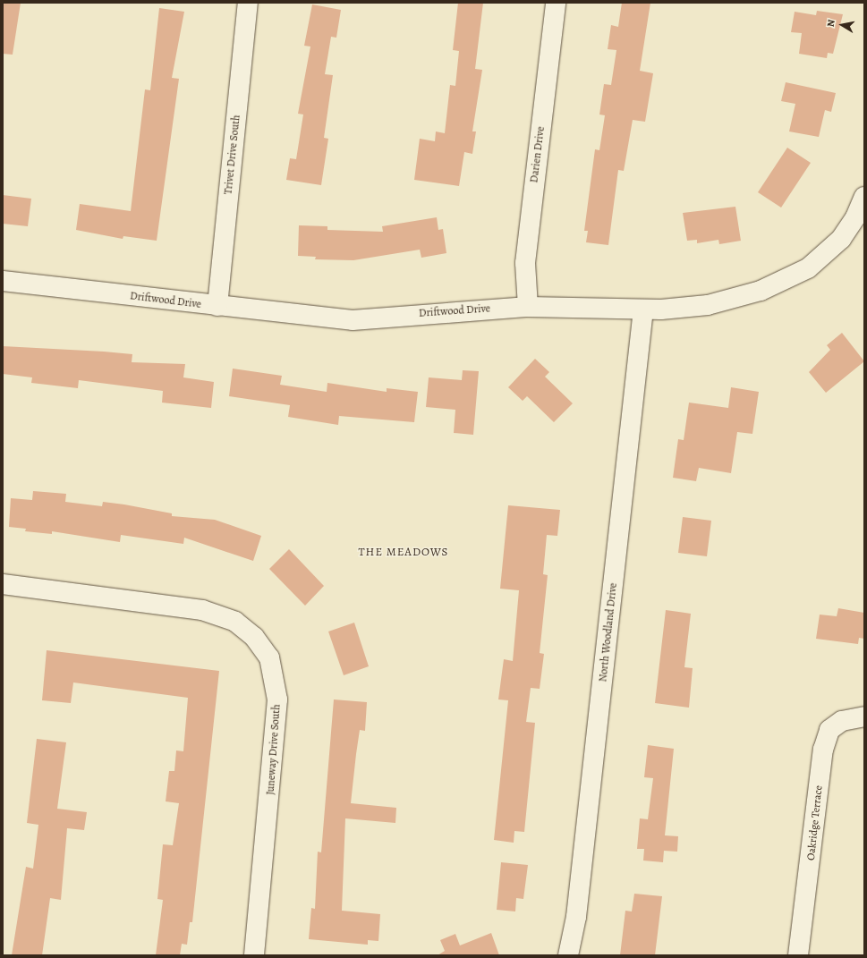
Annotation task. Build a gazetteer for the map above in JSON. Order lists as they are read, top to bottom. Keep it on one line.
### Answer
{"streets":{"street":["Trivet Drive South","Darien Drive","Driftwood Drive","North Woodland Drive","Juneway Drive South","Oakridge Terrace"]},"crossings":[["Trivet Drive South","Driftwood Drive"],["Darien Drive","Driftwood Drive"],["Driftwood Drive","North Woodland Drive"]],"districts":["THE MEADOWS"],"north":"left"}
